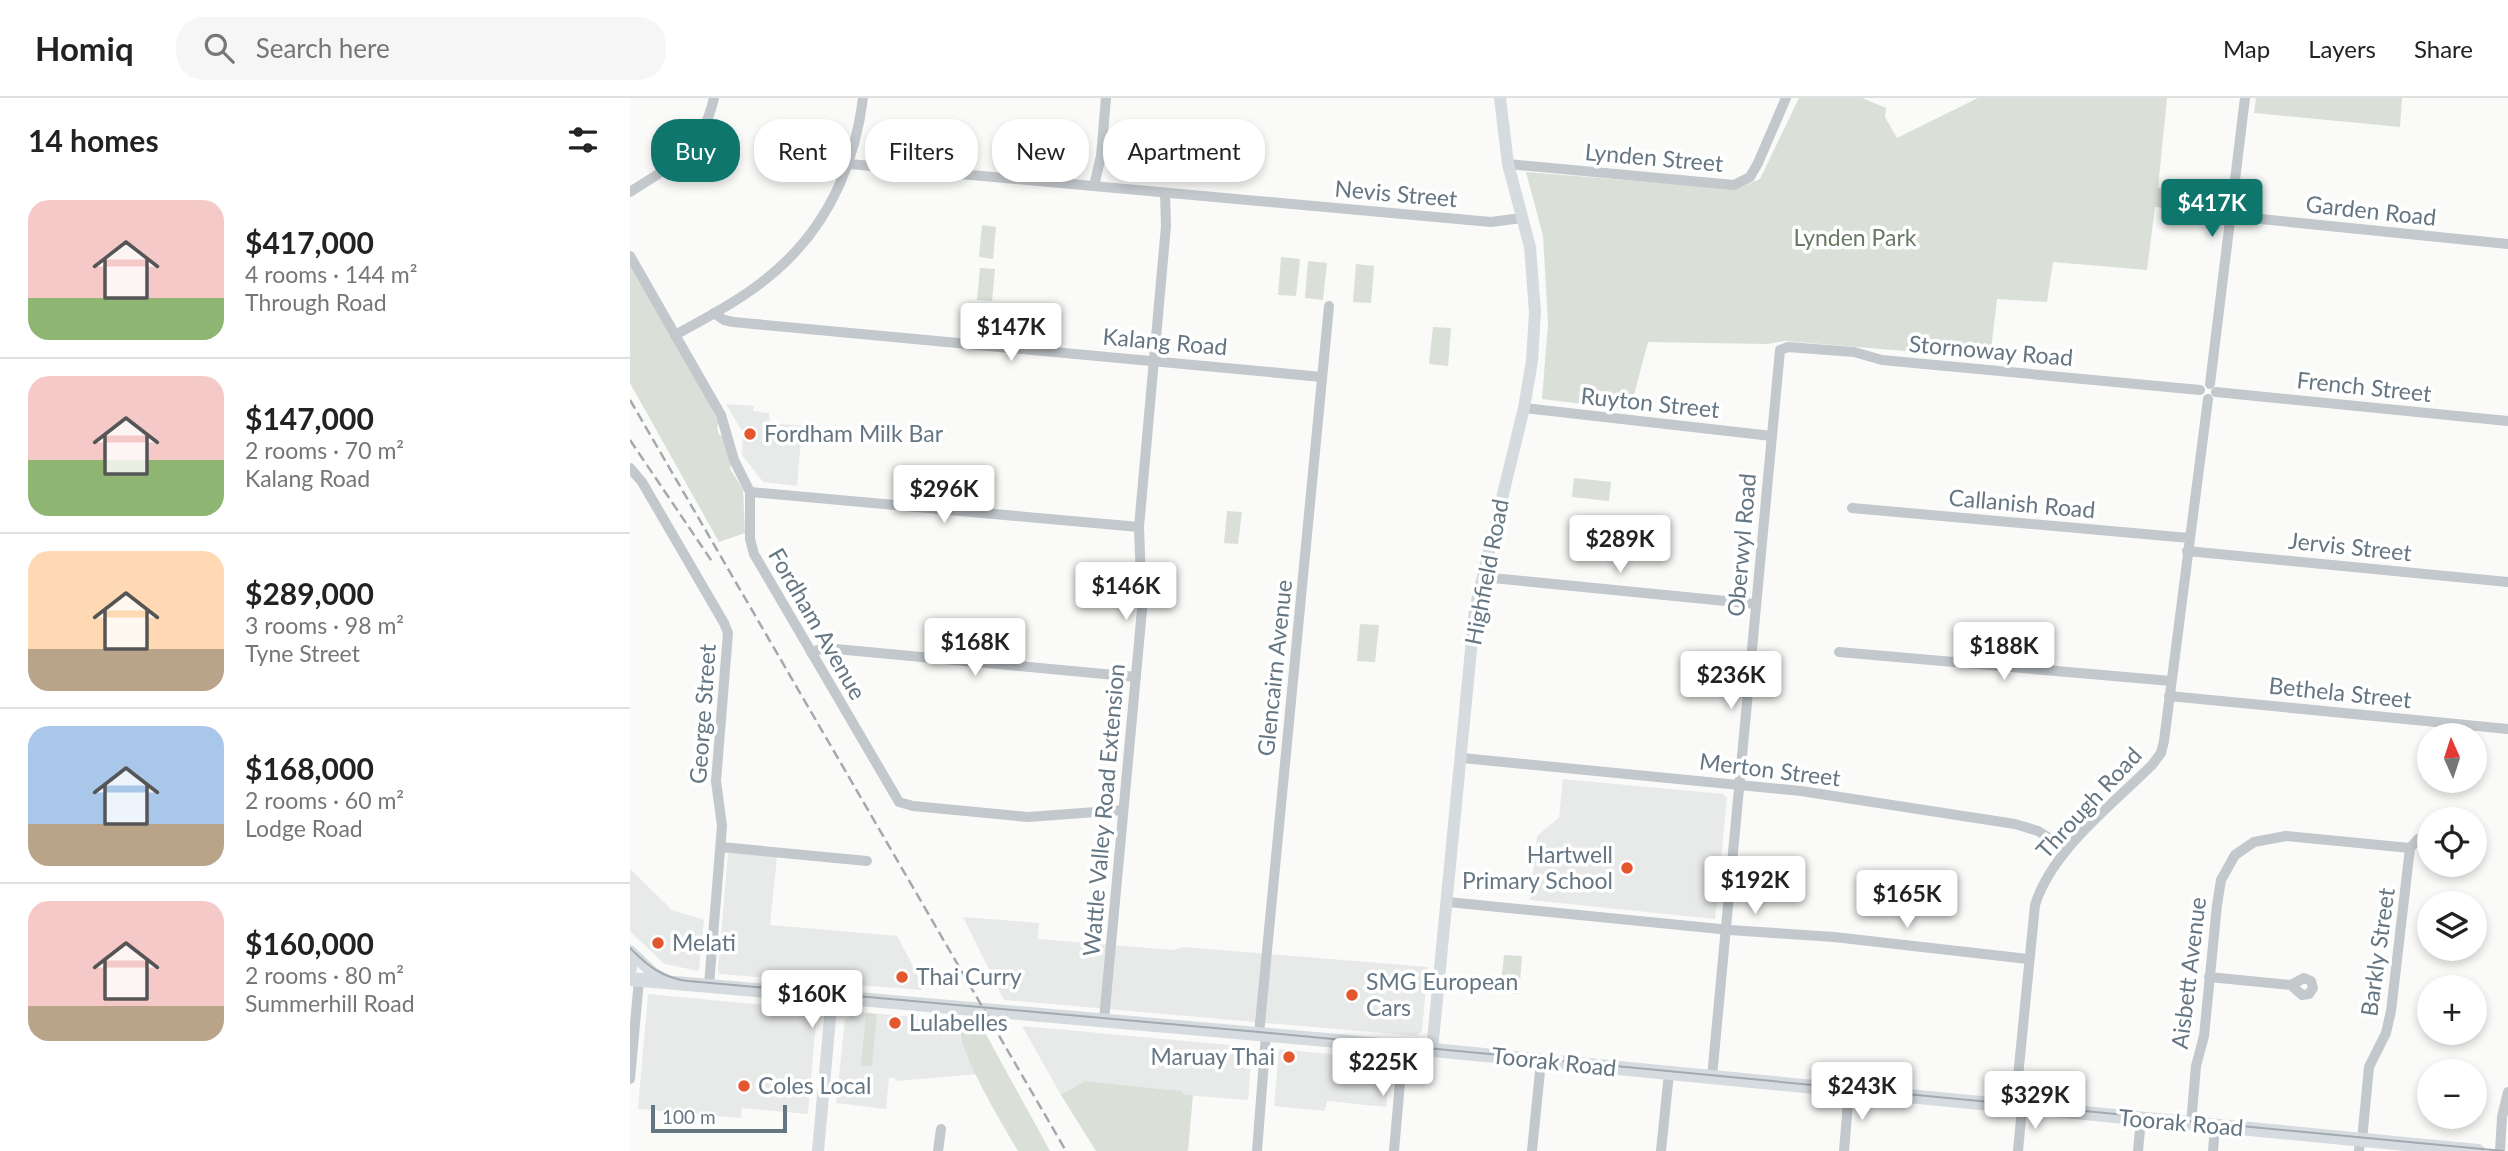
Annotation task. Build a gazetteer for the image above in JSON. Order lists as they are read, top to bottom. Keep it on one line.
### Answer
{"streets":{"highway":["Toorak Road"],"main road":["Highfield Road"],"street":["Lynden Street","Nevis Street","Garden Road","Kalang Road","Stornoway Road","French Street","Ruyton Street","Callanish Road","Oberwyl Road","Jervis Street","Fordham Avenue","Glencairn Avenue","Bethela Street","George Street","Merton Street","Through Road","Wattle Valley Road Extension","Barkly Street","Aisbett Avenue"]},"crossings":[["Lynden Street","Highfield Road"],["Nevis Street","Highfield Road"],["Nevis Street","Wattle Valley Road Extension"],["Garden Road","Through Road"],["Kalang Road","Glencairn Avenue"],["Kalang Road","Wattle Valley Road Extension"],["Stornoway Road","French Street"],["Stornoway Road","Oberwyl Road"],["Stornoway Road","Through Road"],["French Street","Through Road"],["Ruyton Street","Oberwyl Road"],["Ruyton Street","Highfield Road"],["Callanish Road","Through Road"],["Oberwyl Road","Merton Street"],["Oberwyl Road","Toorak Road"],["Jervis Street","Through Road"],["Highfield Road","Merton Street"],["Highfield Road","Toorak Road"],["Fordham Avenue","Wattle Valley Road Extension"],["Glencairn Avenue","Toorak Road"],["Bethela Street","Through Road"],["George Street","Toorak Road"],["Merton Street","Through Road"],["Through Road","Toorak Road"],["Wattle Valley Road Extension","Toorak Road"],["Barkly Street","Aisbett Avenue"],["Barkly Street","Toorak Road"],["Aisbett Avenue","Toorak Road"]],"parks":["Lynden Park"],"places":["Fordham Milk Bar","Hartwell Primary School","Melati","Thai Curry","SMG European Cars","Lulabelles","Maruay Thai","Coles Local"],"scale_bar":"100 m","north":"top","page":{"header":"Homiq","search":"Search here","nav":["Map","Layers","Share"],"heading":"14 homes","chip":["Buy","Rent","Filters","New","Apartment"],"price":["$417K","$147K","$296K","$289K","$146K","$168K","$188K","$236K","$192K","$165K","$160K","$225K","$243K","$329K"],"list":[{"name":"$417,000","note":"4 rooms · 144 m² · Through Road"},{"name":"$147,000","note":"2 rooms · 70 m² · Kalang Road"},{"name":"$289,000","note":"3 rooms · 98 m² · Tyne Street"},{"name":"$168,000","note":"2 rooms · 60 m² · Lodge Road"},{"name":"$160,000","note":"2 rooms · 80 m² · Summerhill Road"}],"map_buttons":["+","−"],"scale":"100 m"}}
